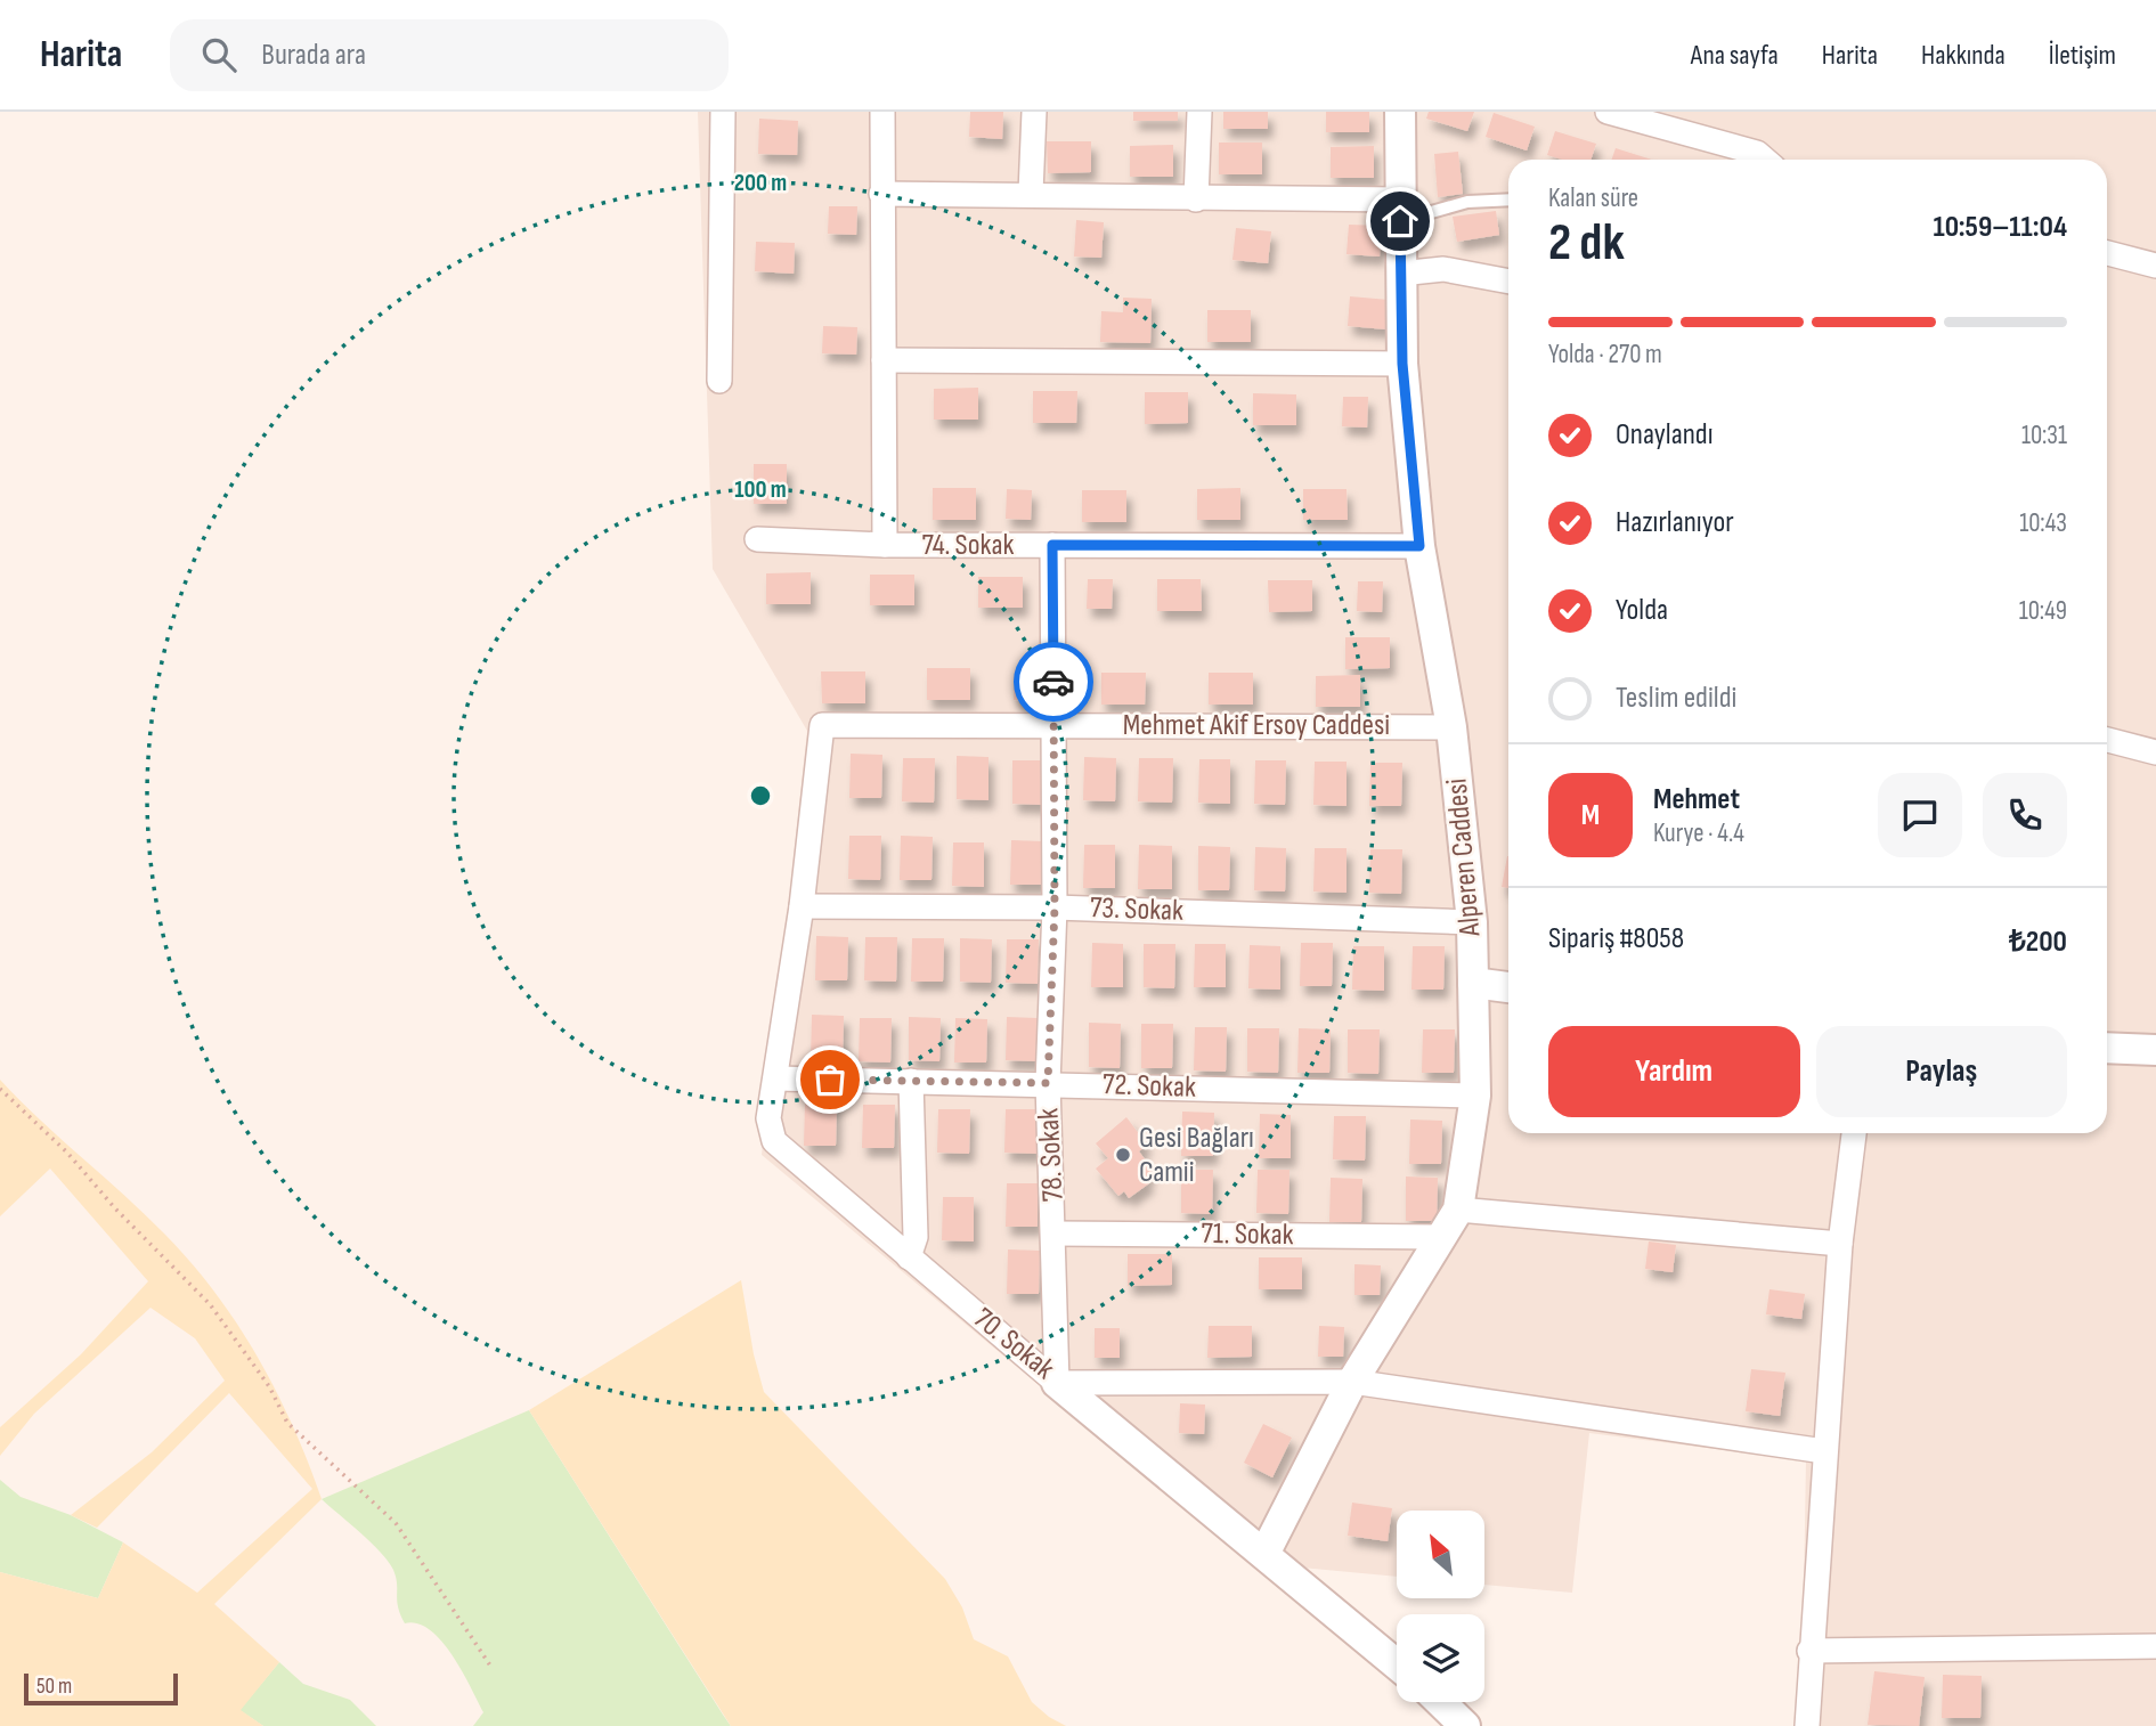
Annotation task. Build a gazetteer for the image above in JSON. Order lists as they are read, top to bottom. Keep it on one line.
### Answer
{"streets":{"street":["74. Sokak","Mehmet Akif Ersoy Caddesi","Alperen Caddesi","73. Sokak","72. Sokak","78. Sokak","71. Sokak","70. Sokak"]},"crossings":[["74. Sokak","Alperen Caddesi"],["74. Sokak","78. Sokak"],["Mehmet Akif Ersoy Caddesi","Alperen Caddesi"],["Mehmet Akif Ersoy Caddesi","73. Sokak"],["Mehmet Akif Ersoy Caddesi","78. Sokak"],["Alperen Caddesi","73. Sokak"],["Alperen Caddesi","72. Sokak"],["Alperen Caddesi","71. Sokak"],["Alperen Caddesi","70. Sokak"],["73. Sokak","78. Sokak"],["72. Sokak","78. Sokak"],["72. Sokak","70. Sokak"],["78. Sokak","71. Sokak"],["78. Sokak","70. Sokak"]],"places":["Gesi Bağları Camii"],"scale_bar":"50 m","north":"top left","page":{"header":"Harita","search":"Burada ara","nav":["Ana sayfa","Harita","Hakkında","İletişim"],"heading":["2 dk","Kalan süre","10:59–11:04"],"panel":["Mehmet","Kurye · 4.4","Sipariş #8058","₺200"],"bar":"Yolda · 270 m","list":[["Onaylandı","10:31"],["Hazırlanıyor","10:43"],["Yolda","10:49"],"Teslim edildi"],"round":"M","buttons":["Yardım","Paylaş"],"scale":"50 m"},"rings":["200 m","100 m"]}
